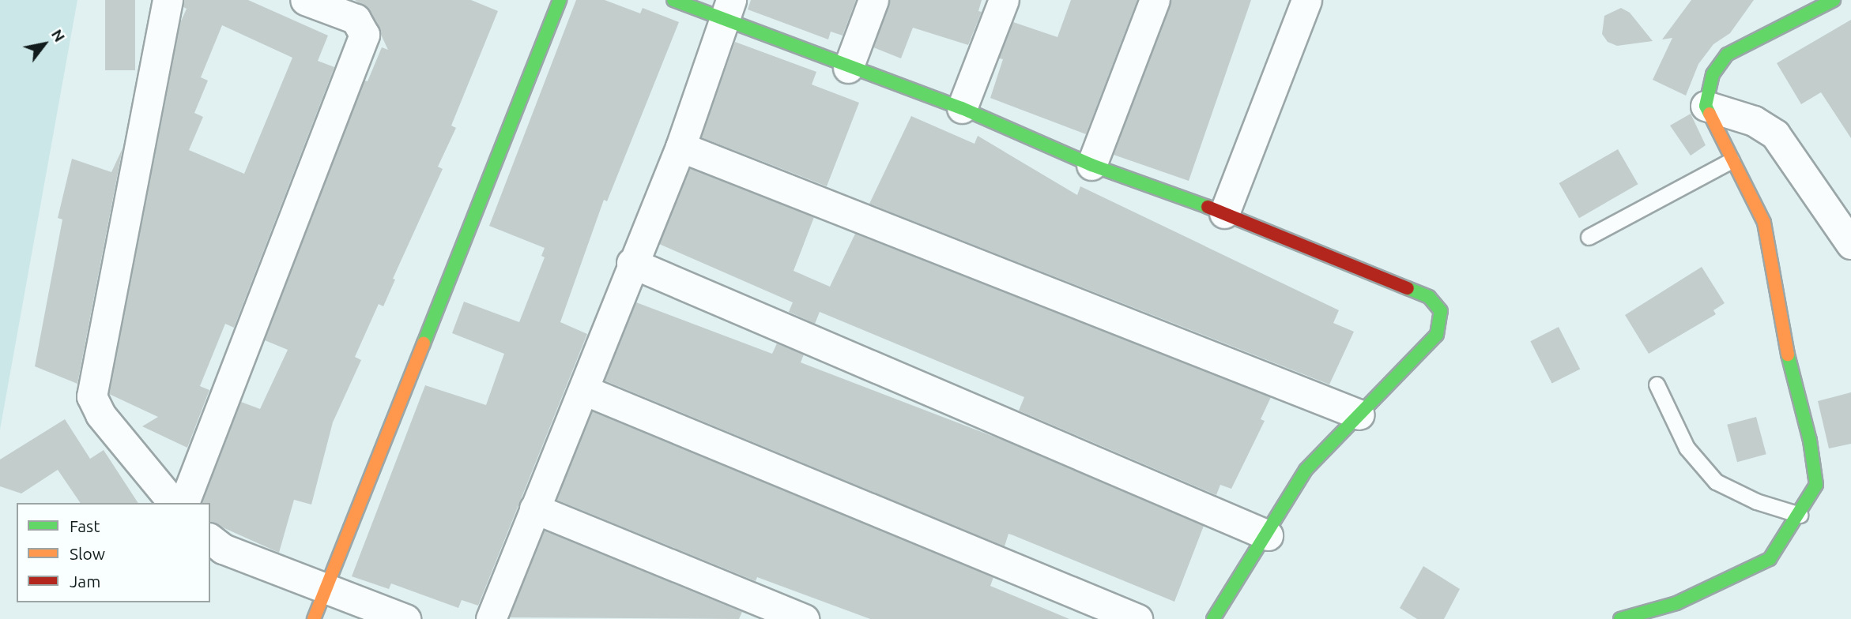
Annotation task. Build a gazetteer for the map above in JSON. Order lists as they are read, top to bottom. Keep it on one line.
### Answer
{"legend":["Fast","Slow","Jam"],"north":"top right"}
